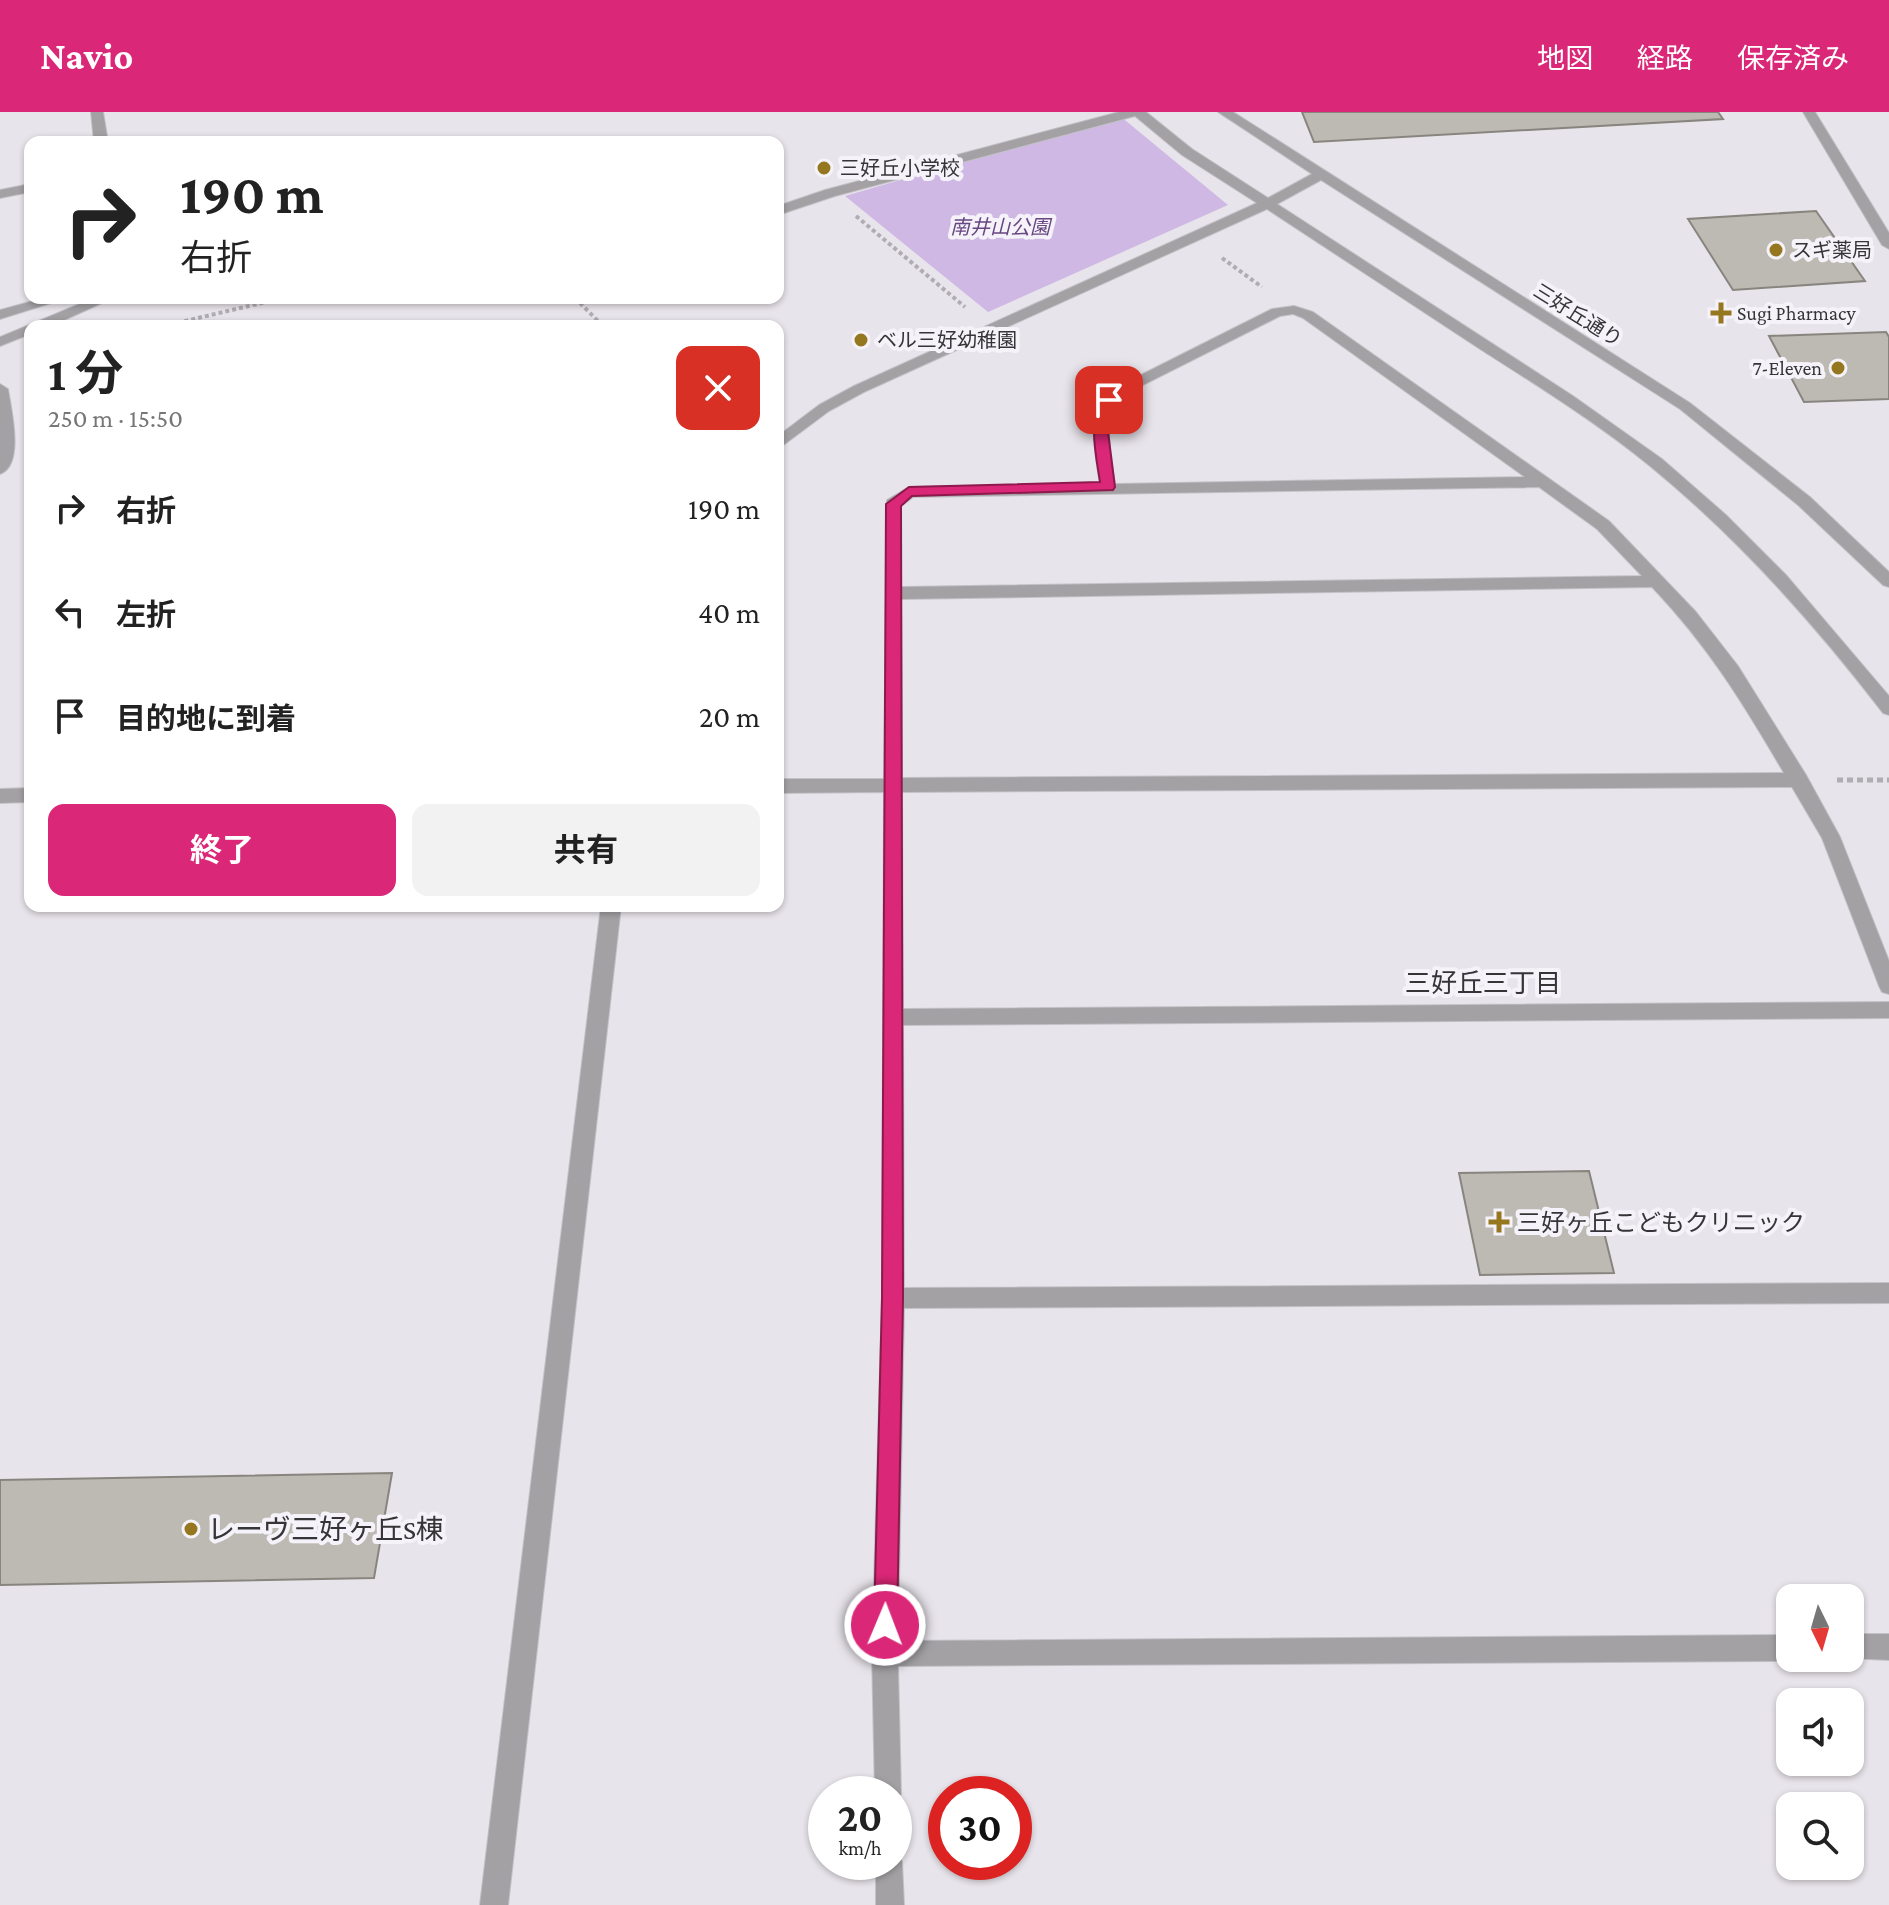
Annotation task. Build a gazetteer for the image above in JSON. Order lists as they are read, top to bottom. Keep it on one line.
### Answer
{"streets":{"street":["三好丘通り"]},"districts":["三好丘三丁目"],"parks":["南井山公園"],"places":{"other":["三好丘小学校","スギ薬局","ベル三好幼稚園","7-Eleven","レーヴ三好ヶ丘S棟"],"health":["Sugi Pharmacy","三好ヶ丘こどもクリニック"]},"north":"bottom","page":{"header":"Navio","nav":["地図","経路","保存済み"],"turn":["190 m","右折"],"heading":["1 分","250 m · 15:50"],"list":[{"name":"右折","value":"190 m"},{"name":"左折","value":"40 m"},{"name":"目的地に到着","value":"20 m"}],"buttons":["終了","共有"],"speed":"20 km/h","limit":"30"}}
